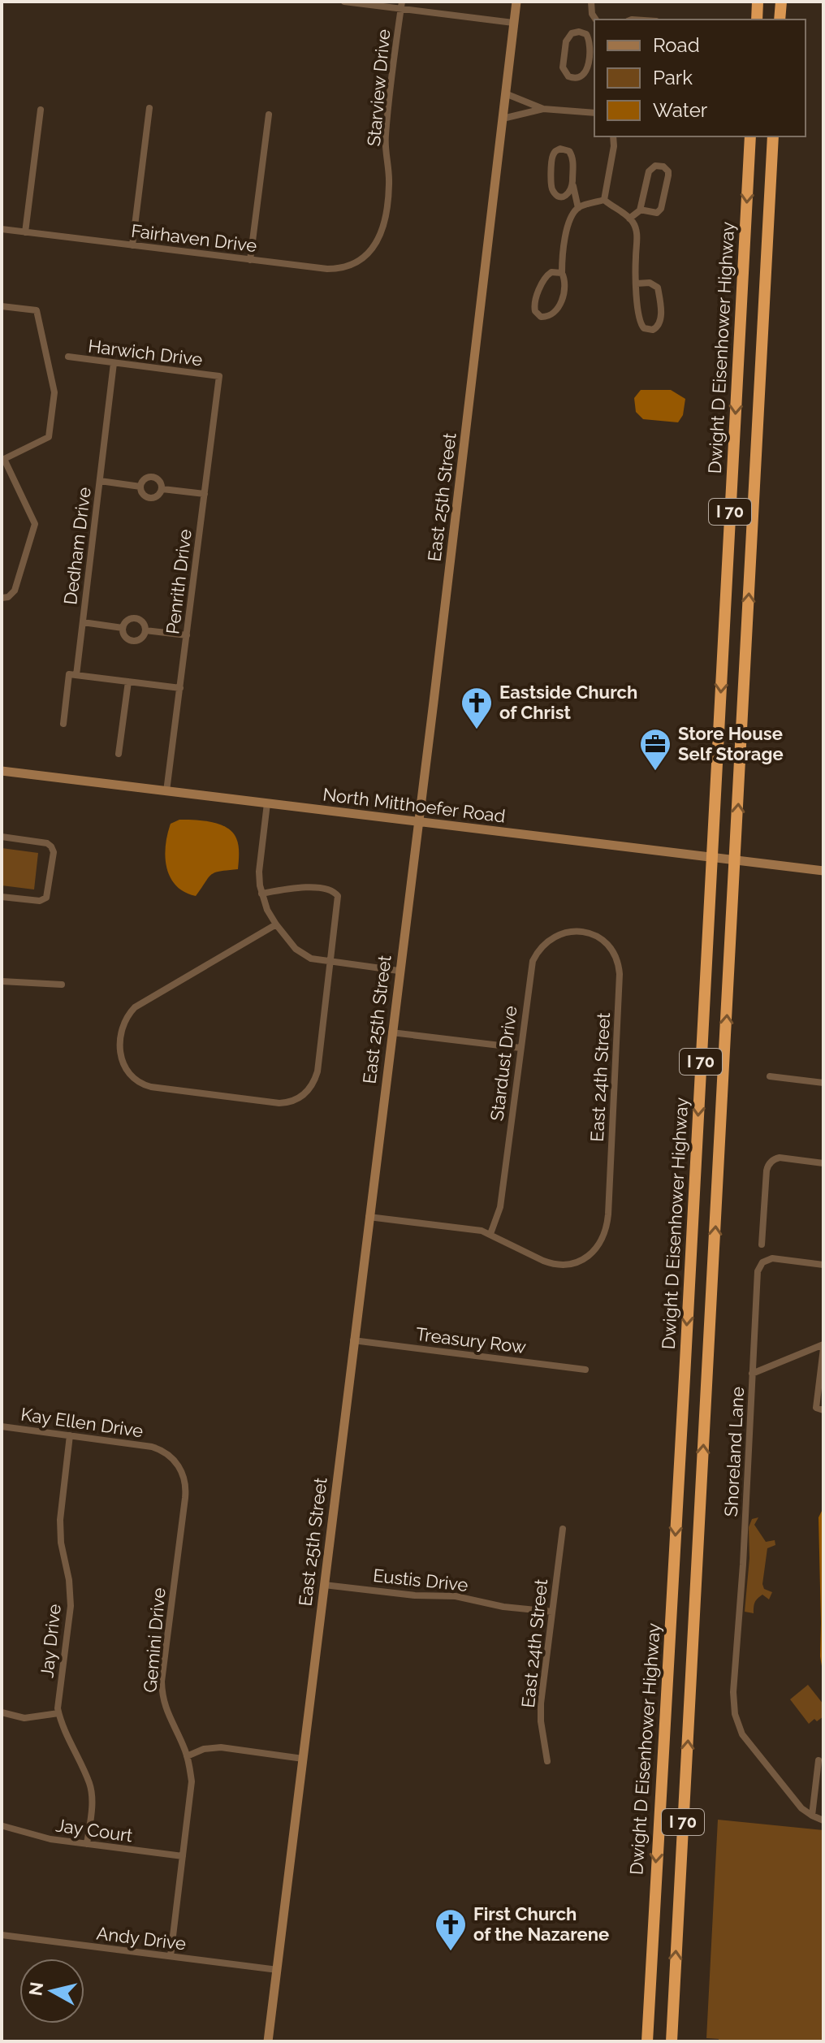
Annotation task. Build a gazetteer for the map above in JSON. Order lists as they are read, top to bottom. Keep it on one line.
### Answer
{"streets":{"highway":["Dwight D Eisenhower Highway","I 70"],"street":["Starview Drive","Fairhaven Drive","Harwich Drive","East 25th Street","Dedham Drive","Penrith Drive","North Mitthoefer Road","Stardust Drive","East 24th Street","Treasury Row","Kay Ellen Drive","Shoreland Lane","Eustis Drive","Gemini Drive","Jay Drive","Jay Court","Andy Drive"]},"crossings":[["Starview Drive","Fairhaven Drive"],["Harwich Drive","Dedham Drive"],["Harwich Drive","Penrith Drive"],["East 25th Street","North Mitthoefer Road"],["East 25th Street","Treasury Row"],["East 25th Street","Eustis Drive"],["East 25th Street","Andy Drive"],["Penrith Drive","North Mitthoefer Road"],["Stardust Drive","East 24th Street"],["East 24th Street","Eustis Drive"],["Kay Ellen Drive","Gemini Drive"],["Kay Ellen Drive","Jay Drive"],["Gemini Drive","Jay Court"],["Gemini Drive","Andy Drive"],["Jay Drive","Jay Court"]],"places":{"church":["Eastside Church of Christ","First Church of the Nazarene"],"office":["Store House Self Storage"]},"legend":["Road","Park","Water"],"north":"left"}
